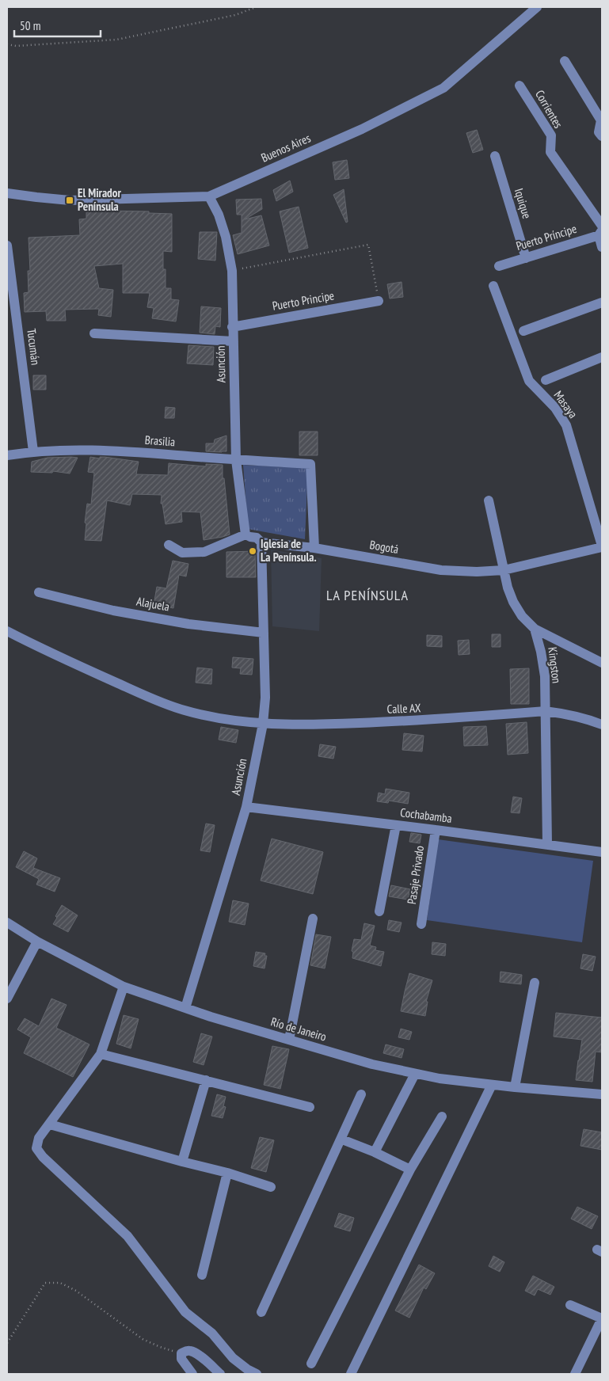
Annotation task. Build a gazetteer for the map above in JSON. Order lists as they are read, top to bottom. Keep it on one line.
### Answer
{"streets":{"street":["Corrientes","Buenos Aires","Iquique","Puerto Príncipe","Puerto Principe","Tucumán","Asunción","Masaya","Brasilia","Bogotá","Alajuela","Kingston","Calle AX","Cochabamba","Pasaje Privado","Río de Janeiro"]},"crossings":[["Corrientes","Puerto Príncipe"],["Buenos Aires","Asunción"],["Iquique","Puerto Príncipe"],["Puerto Principe","Asunción"],["Tucumán","Brasilia"],["Asunción","Brasilia"],["Asunción","Bogotá"],["Asunción","Alajuela"],["Asunción","Calle AX"],["Asunción","Cochabamba"],["Asunción","Río de Janeiro"],["Masaya","Bogotá"],["Brasilia","Bogotá"],["Bogotá","Kingston"],["Kingston","Calle AX"],["Kingston","Cochabamba"],["Cochabamba","Pasaje Privado"]],"districts":["LA PENÍNSULA"],"places":{"transit":["El Mirador Península"],"other":["Iglesia de La Península."]},"scale_bar":"50 m"}
